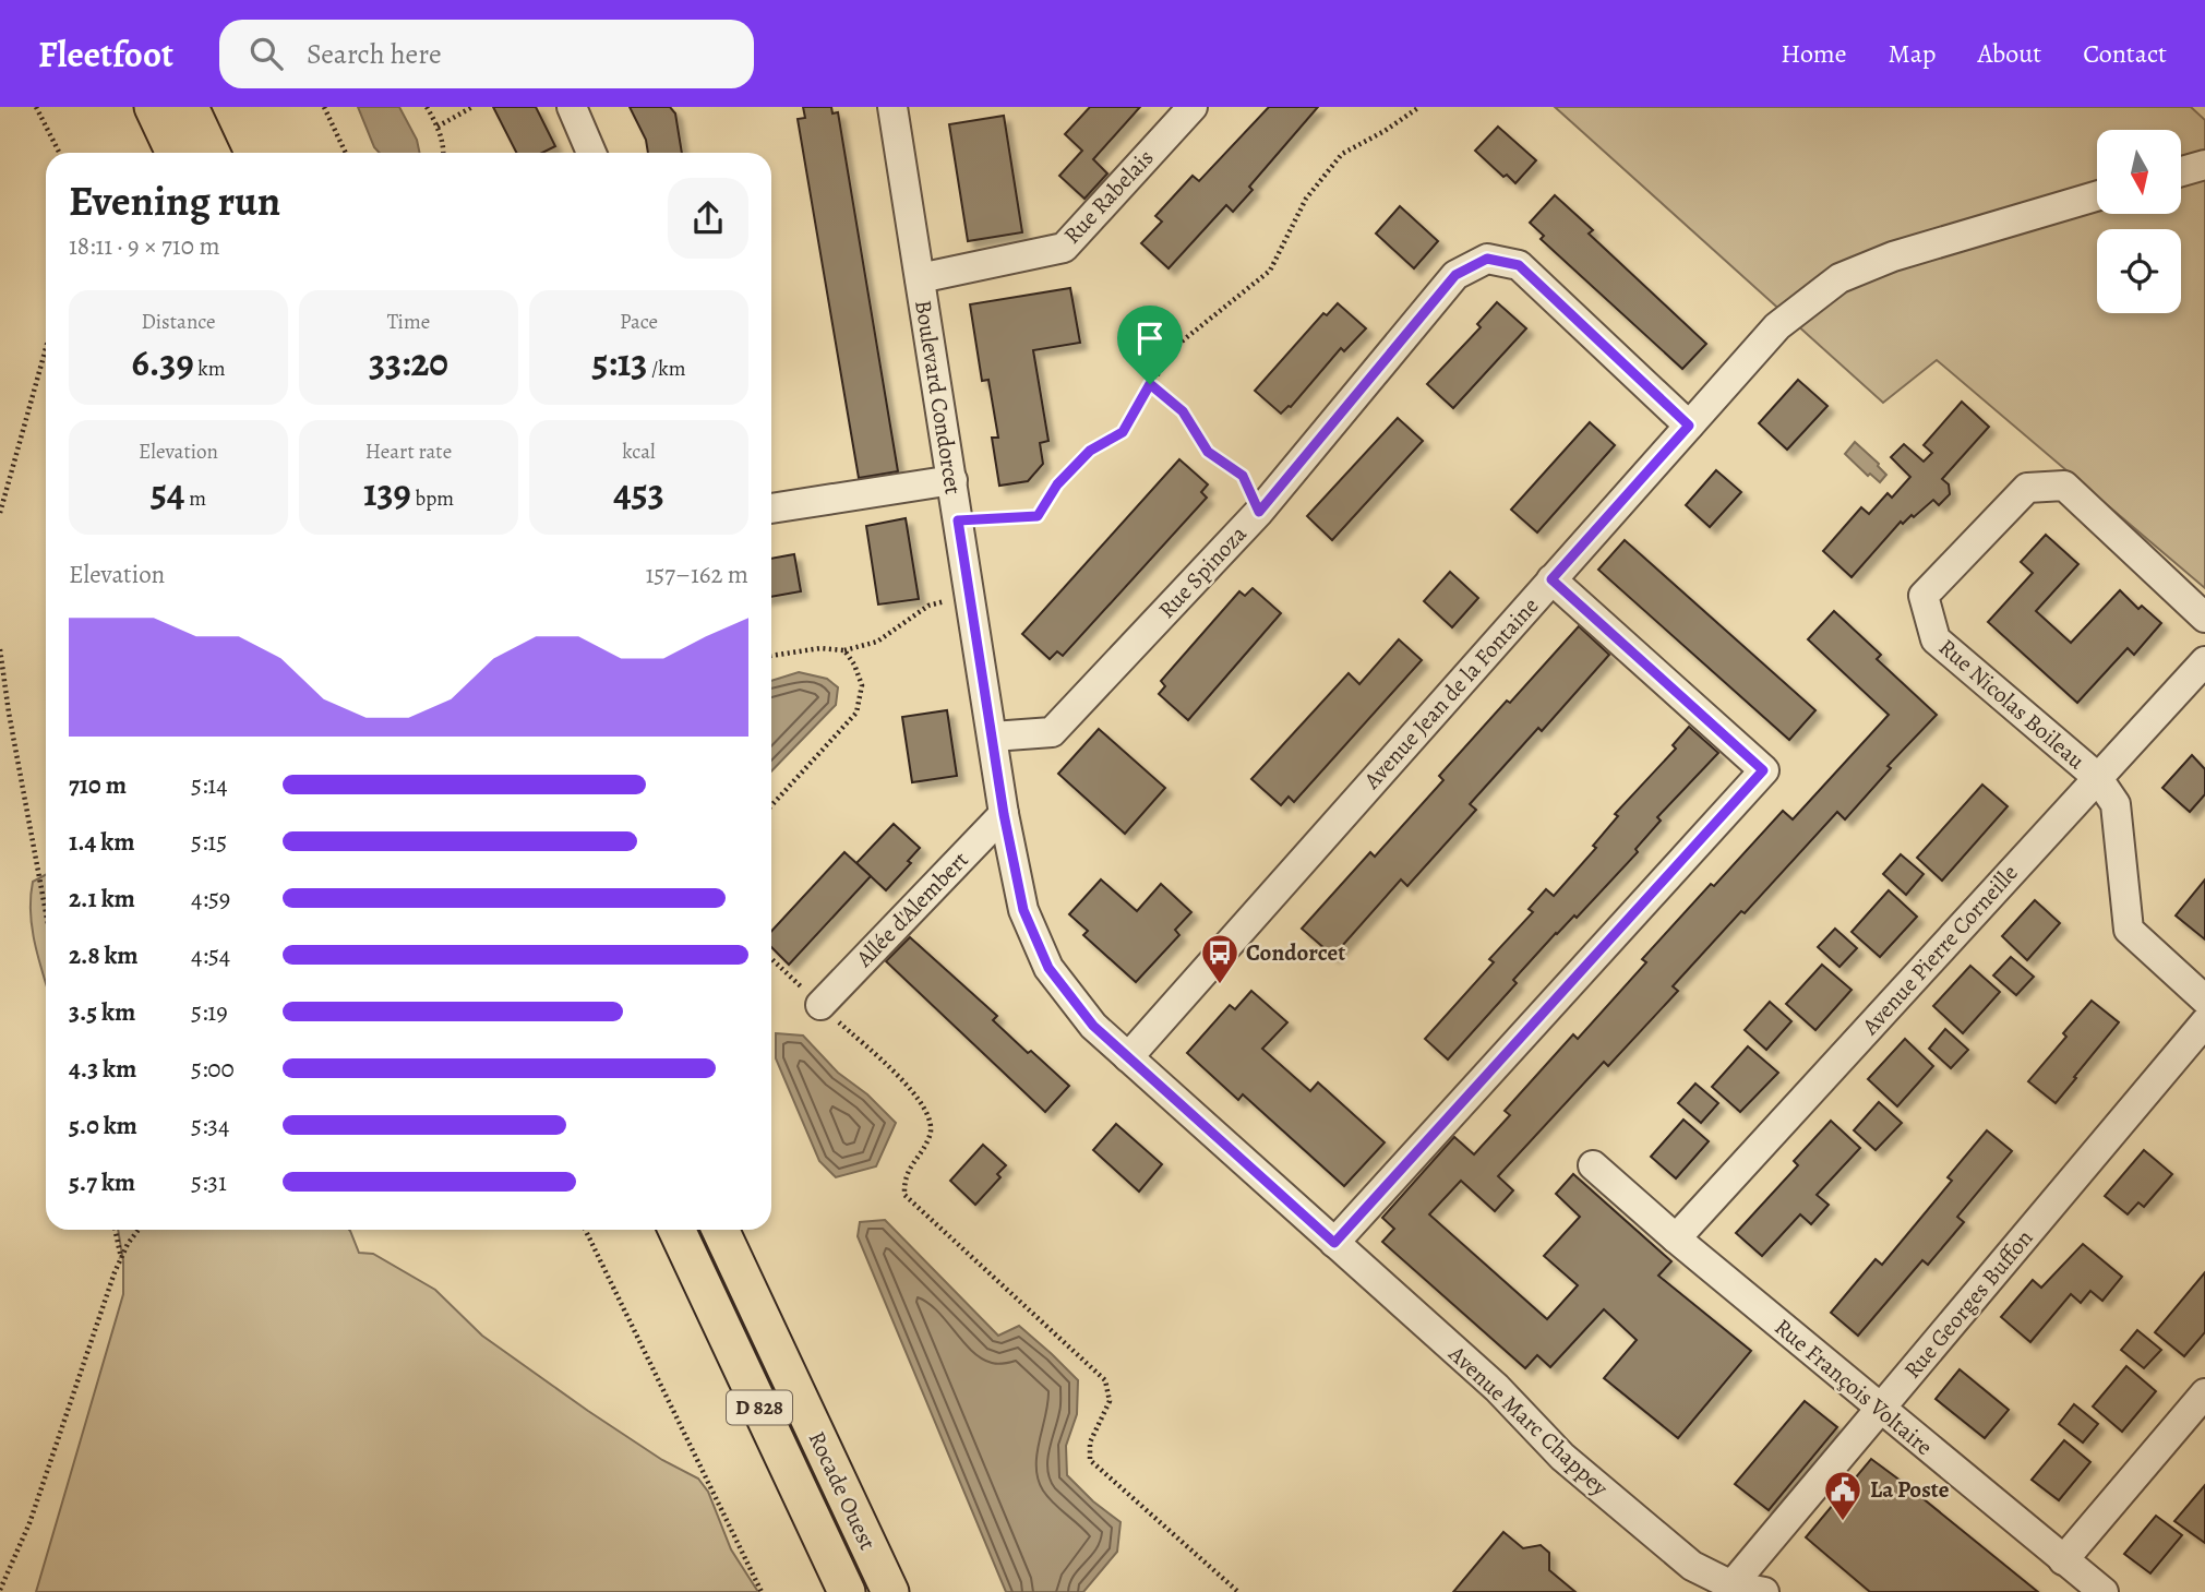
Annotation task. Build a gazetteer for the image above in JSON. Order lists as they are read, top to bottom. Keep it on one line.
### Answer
{"streets":{"main road":["D 828","Rocade Ouest"],"street":["Rue Rabelais","Boulevard Condorcet","Rue Spinoza","Avenue Jean de la Fontaine","Rue Nicolas Boileau","Allée d'Alembert","Avenue Pierre Corneille","Rue Georges Buffon","Rue François Voltaire","Avenue Marc Chappey"]},"crossings":[["Rue Rabelais","Boulevard Condorcet"],["Boulevard Condorcet","Rue Spinoza"],["Boulevard Condorcet","Avenue Jean de la Fontaine"],["Boulevard Condorcet","Allée d'Alembert"],["Boulevard Condorcet","Avenue Marc Chappey"],["Rue Spinoza","Avenue Jean de la Fontaine"],["Rue Nicolas Boileau","Avenue Pierre Corneille"],["Avenue Pierre Corneille","Rue François Voltaire"],["Rue Georges Buffon","Rue François Voltaire"],["Rue Georges Buffon","Avenue Marc Chappey"]],"places":{"bus stop":["Condorcet"],"public building":["La Poste"]},"north":"bottom","page":{"header":"Fleetfoot","search":"Search here","nav":["Home","Map","About","Contact"],"heading":["Evening run","18:11 · 9 × 710 m"],"stats":[["Distance","6.39 km"],["Time","33:20"],["Pace","5:13 /km"],["Elevation","54 m"],["Heart rate","139 bpm"],["kcal","453"]],"chart":["Elevation","157–162 m"],"list":[{"name":"710 m","note":"5:14"},{"name":"1.4 km","note":"5:15"},{"name":"2.1 km","note":"4:59"},{"name":"2.8 km","note":"4:54"},{"name":"3.5 km","note":"5:19"},{"name":"4.3 km","note":"5:00"},{"name":"5.0 km","note":"5:34"},{"name":"5.7 km","note":"5:31"}]}}
